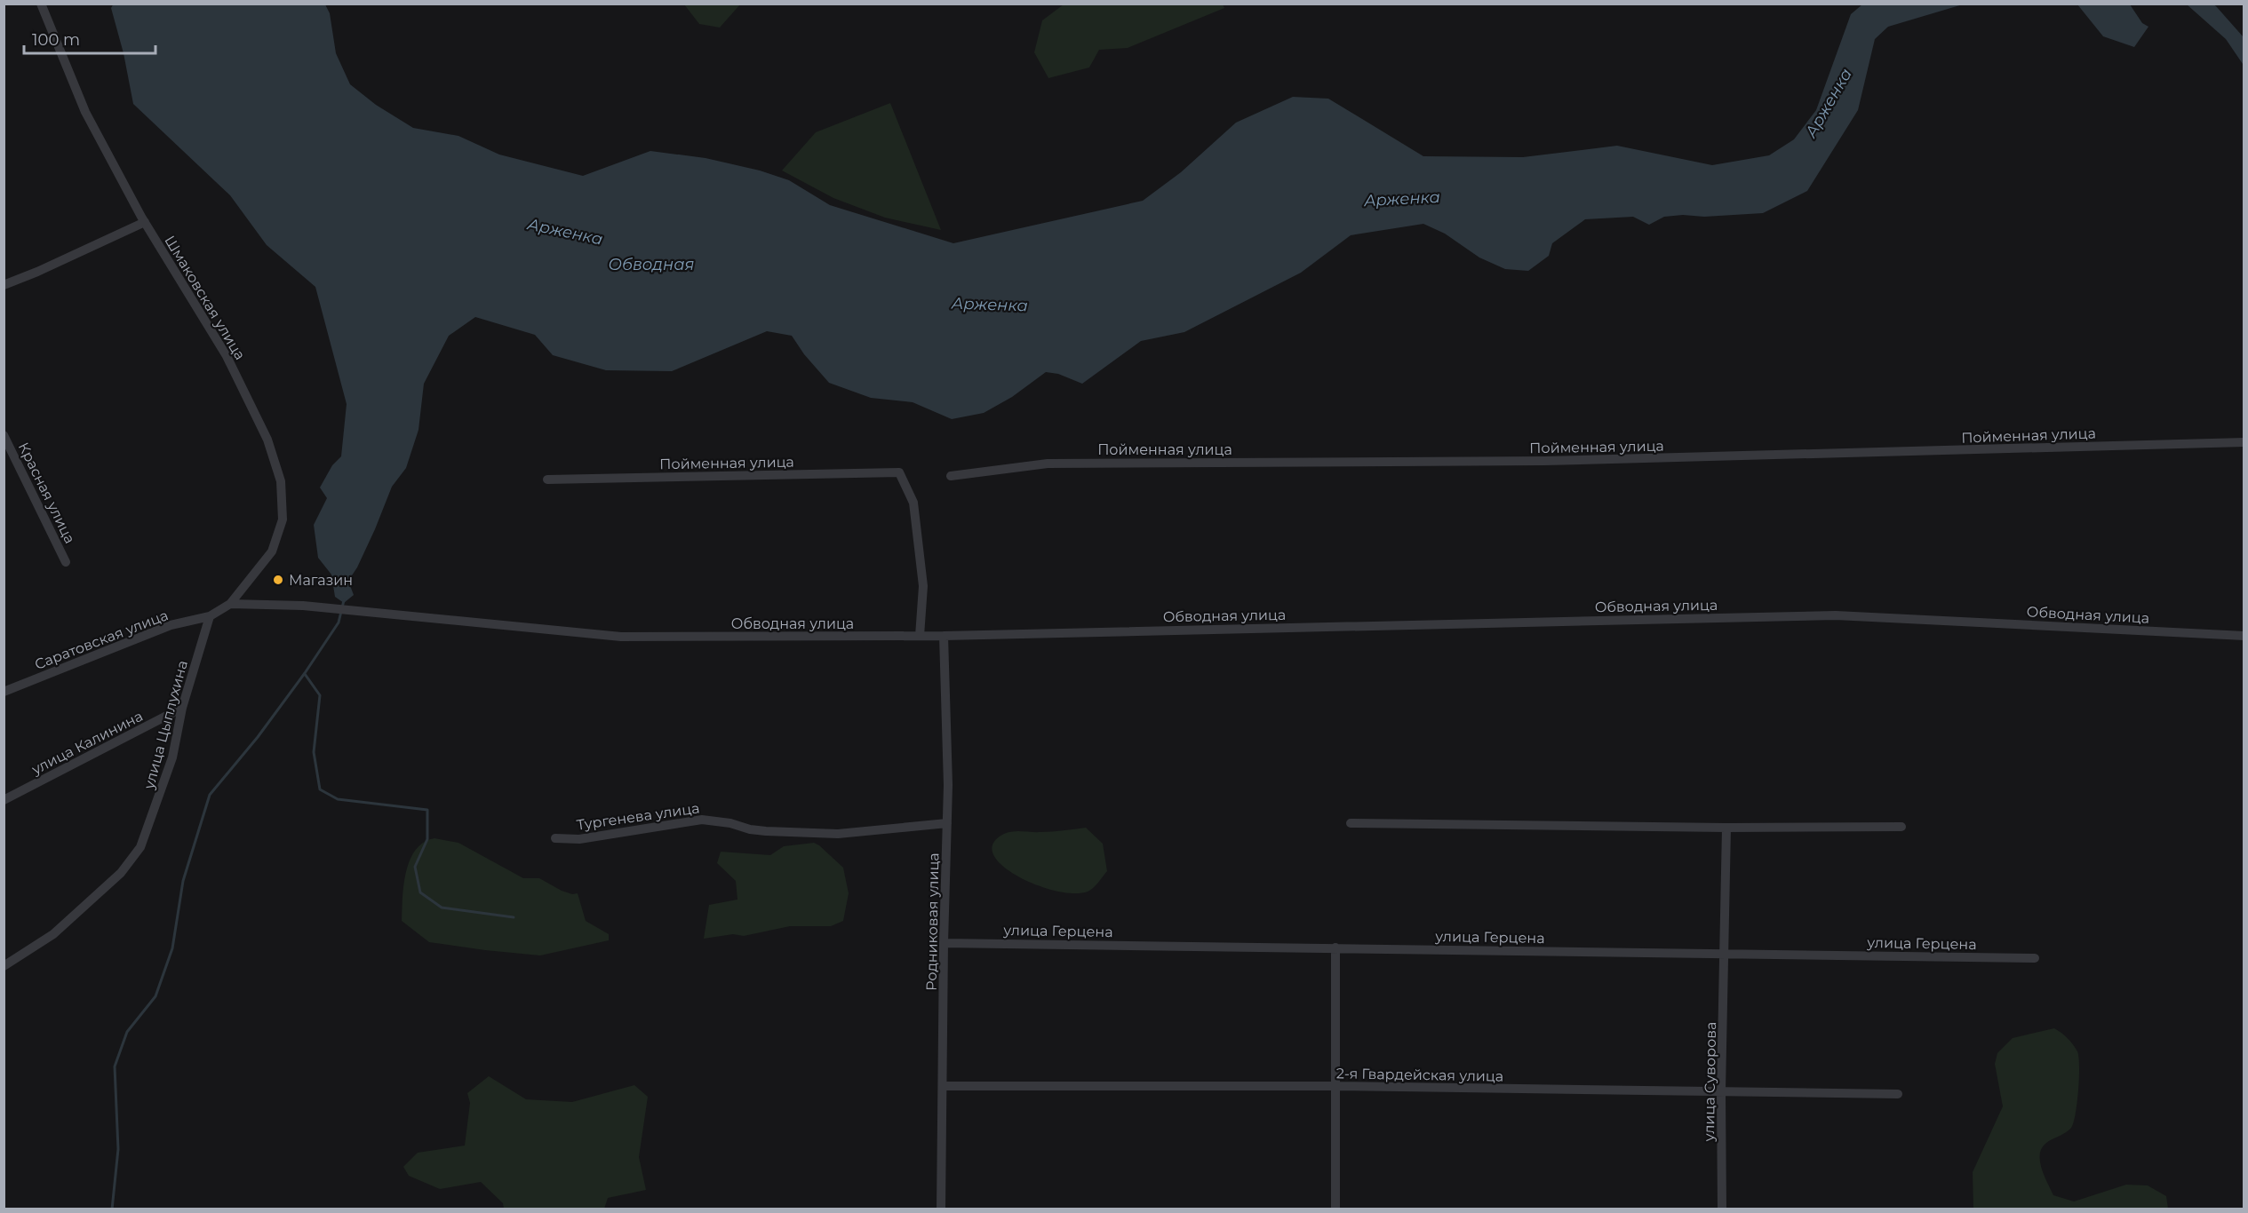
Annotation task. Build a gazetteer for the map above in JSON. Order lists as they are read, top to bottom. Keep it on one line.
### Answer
{"streets":{"street":["Шмаковская улица","Пойменная улица","Красная улица","Обводная улица","Саратовская улица","улица Цыплухина","улица Калинина","Тургенева улица","Родниковая улица","улица Герцена","2-я Гвардейская улица","улица Суворова"]},"crossings":[["Шмаковская улица","Обводная улица"],["Пойменная улица","Обводная улица"],["Обводная улица","Родниковая улица"],["Саратовская улица","улица Цыплухина"],["улица Цыплухина","улица Калинина"],["Тургенева улица","Родниковая улица"],["Родниковая улица","улица Герцена"],["Родниковая улица","2-я Гвардейская улица"],["улица Герцена","улица Суворова"],["2-я Гвардейская улица","улица Суворова"]],"water":["Арженка","Обводная"],"places":["Магазин"],"scale_bar":"100 m"}
